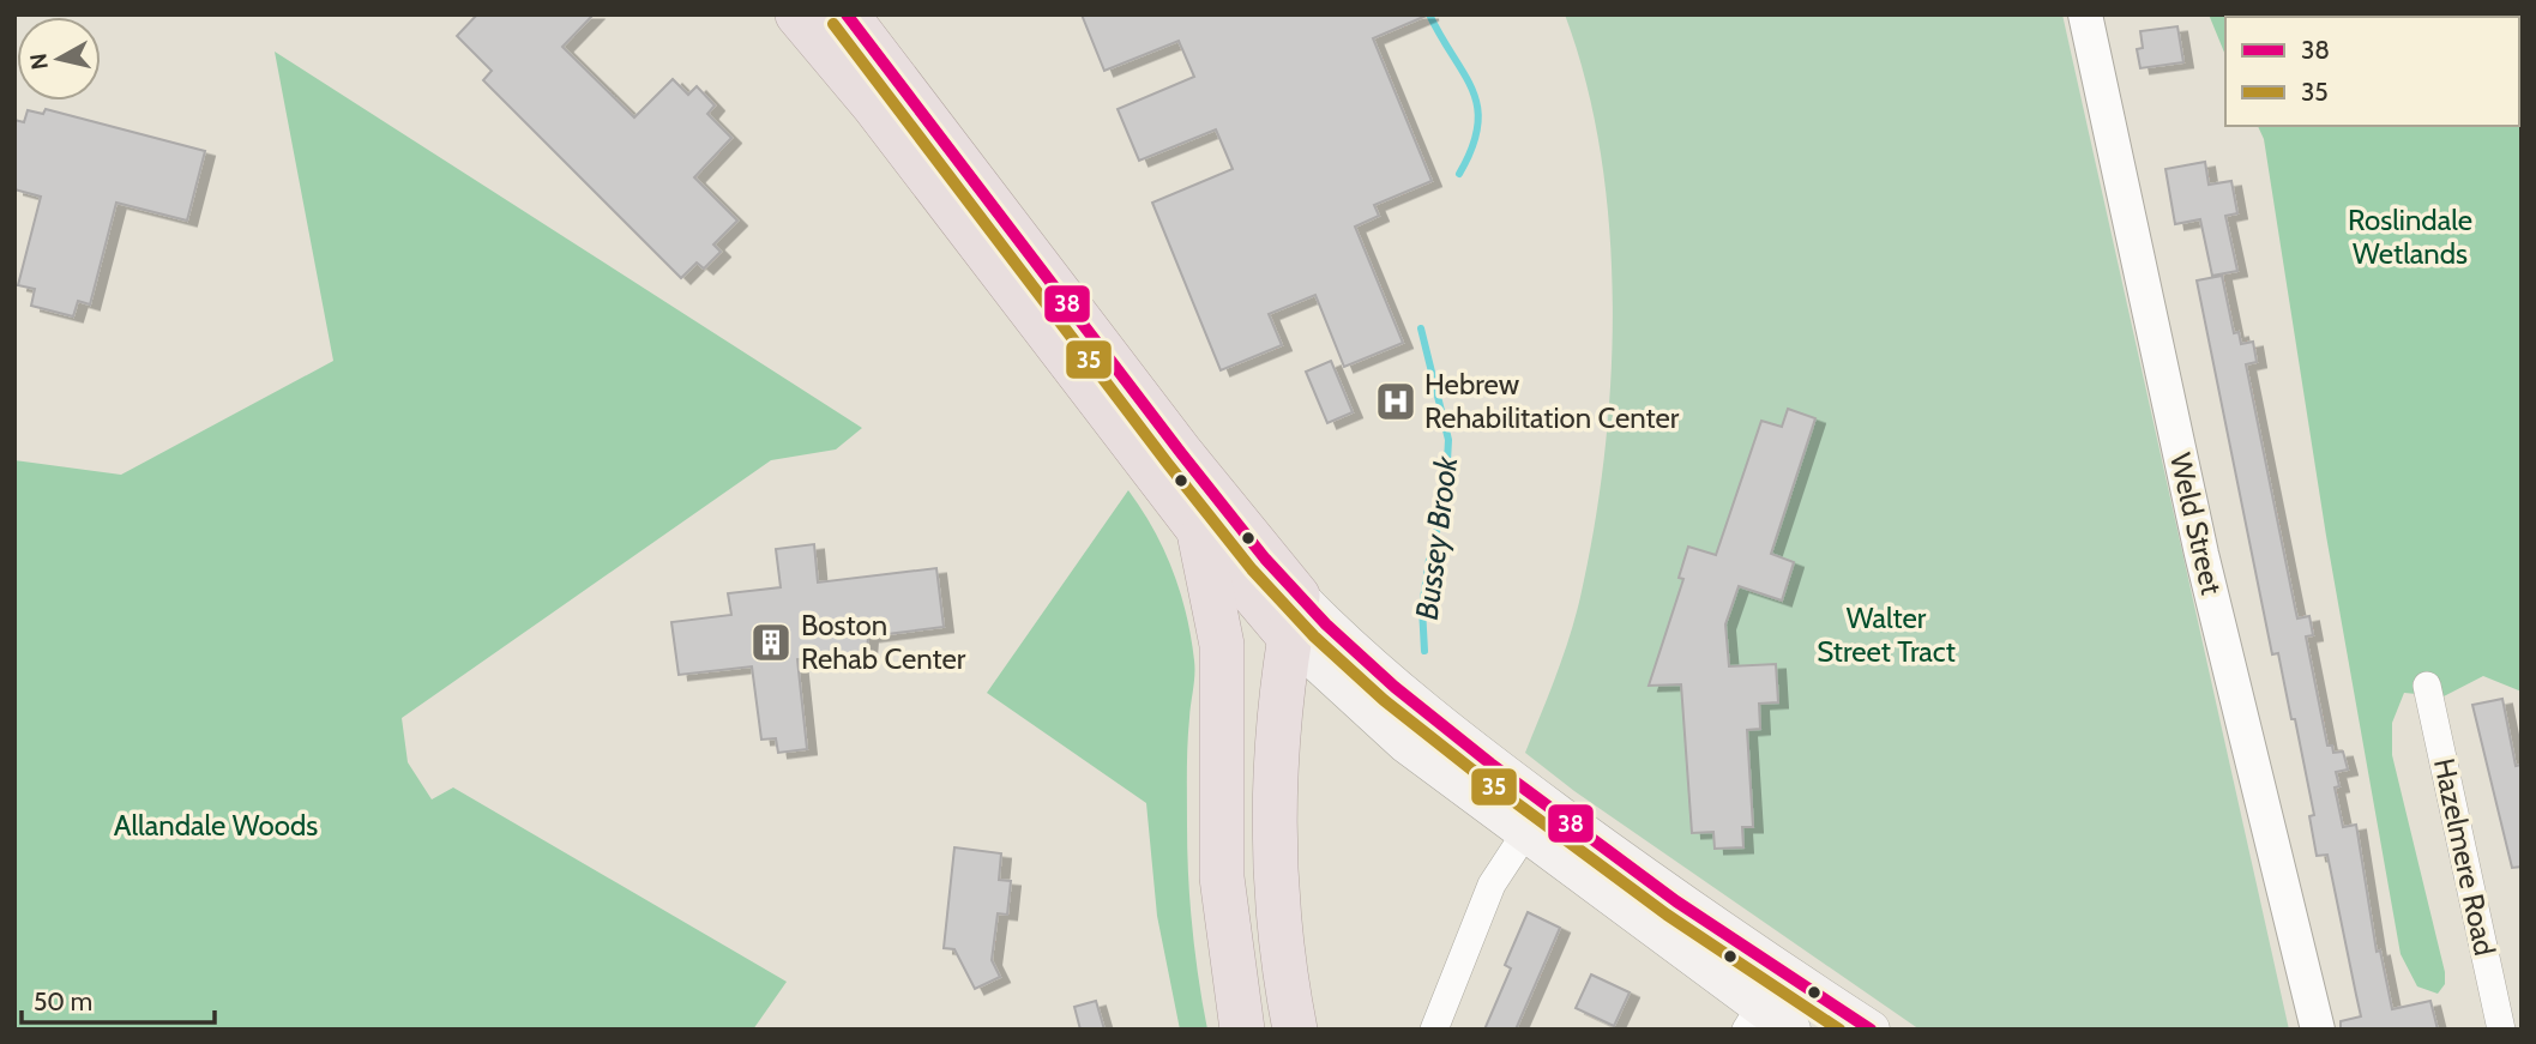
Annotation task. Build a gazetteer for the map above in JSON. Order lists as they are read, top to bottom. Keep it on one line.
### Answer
{"streets":{"street":["Weld Street","Hazelmere Road"]},"water":["Bussey Brook"],"parks":["Roslindale Wetlands","Walter Street Tract","Allandale Woods"],"places":{"hospital":["Hebrew Rehabilitation Center"],"building":["Boston Rehab Center"]},"lines":["transit line 38","transit line 35"],"legend":["38","35"],"scale_bar":"50 m","north":"left"}
